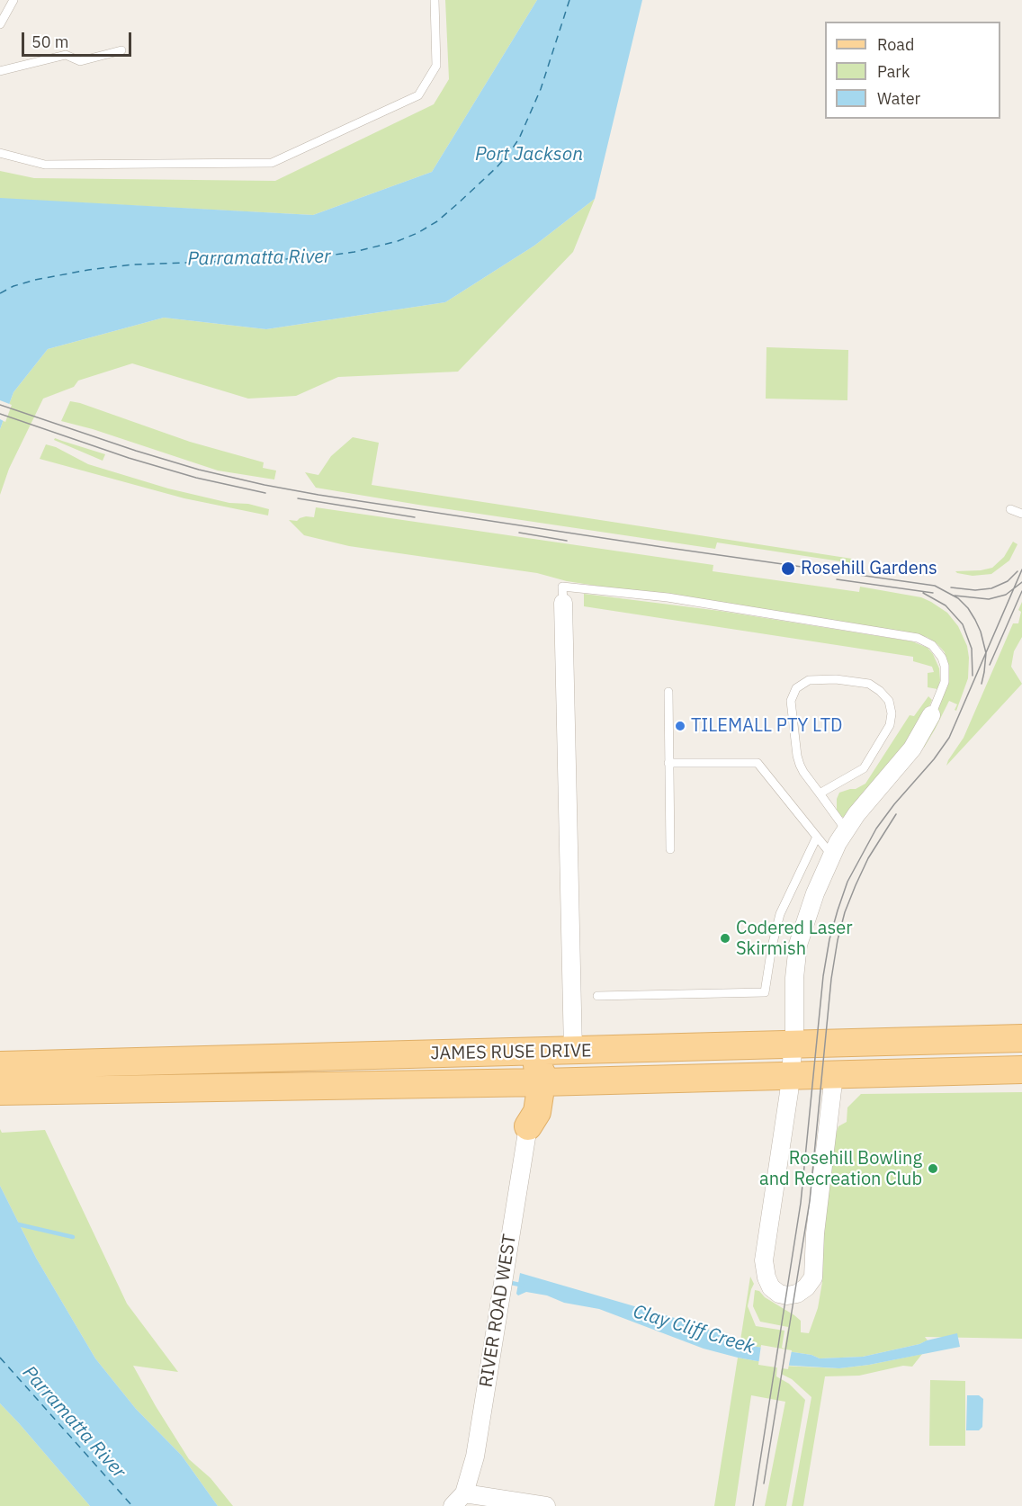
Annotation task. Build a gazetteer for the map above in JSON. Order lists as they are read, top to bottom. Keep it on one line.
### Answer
{"streets":{"main road":["JAMES RUSE DRIVE"],"street":["RIVER ROAD WEST"]},"water":["Port Jackson","Parramatta River","Clay Cliff Creek"],"places":["Rosehill Gardens","TILEMALL PTY LTD","Codered Laser Skirmish","Rosehill Bowling and Recreation Club"],"legend":["Road","Park","Water"],"scale_bar":"50 m"}
